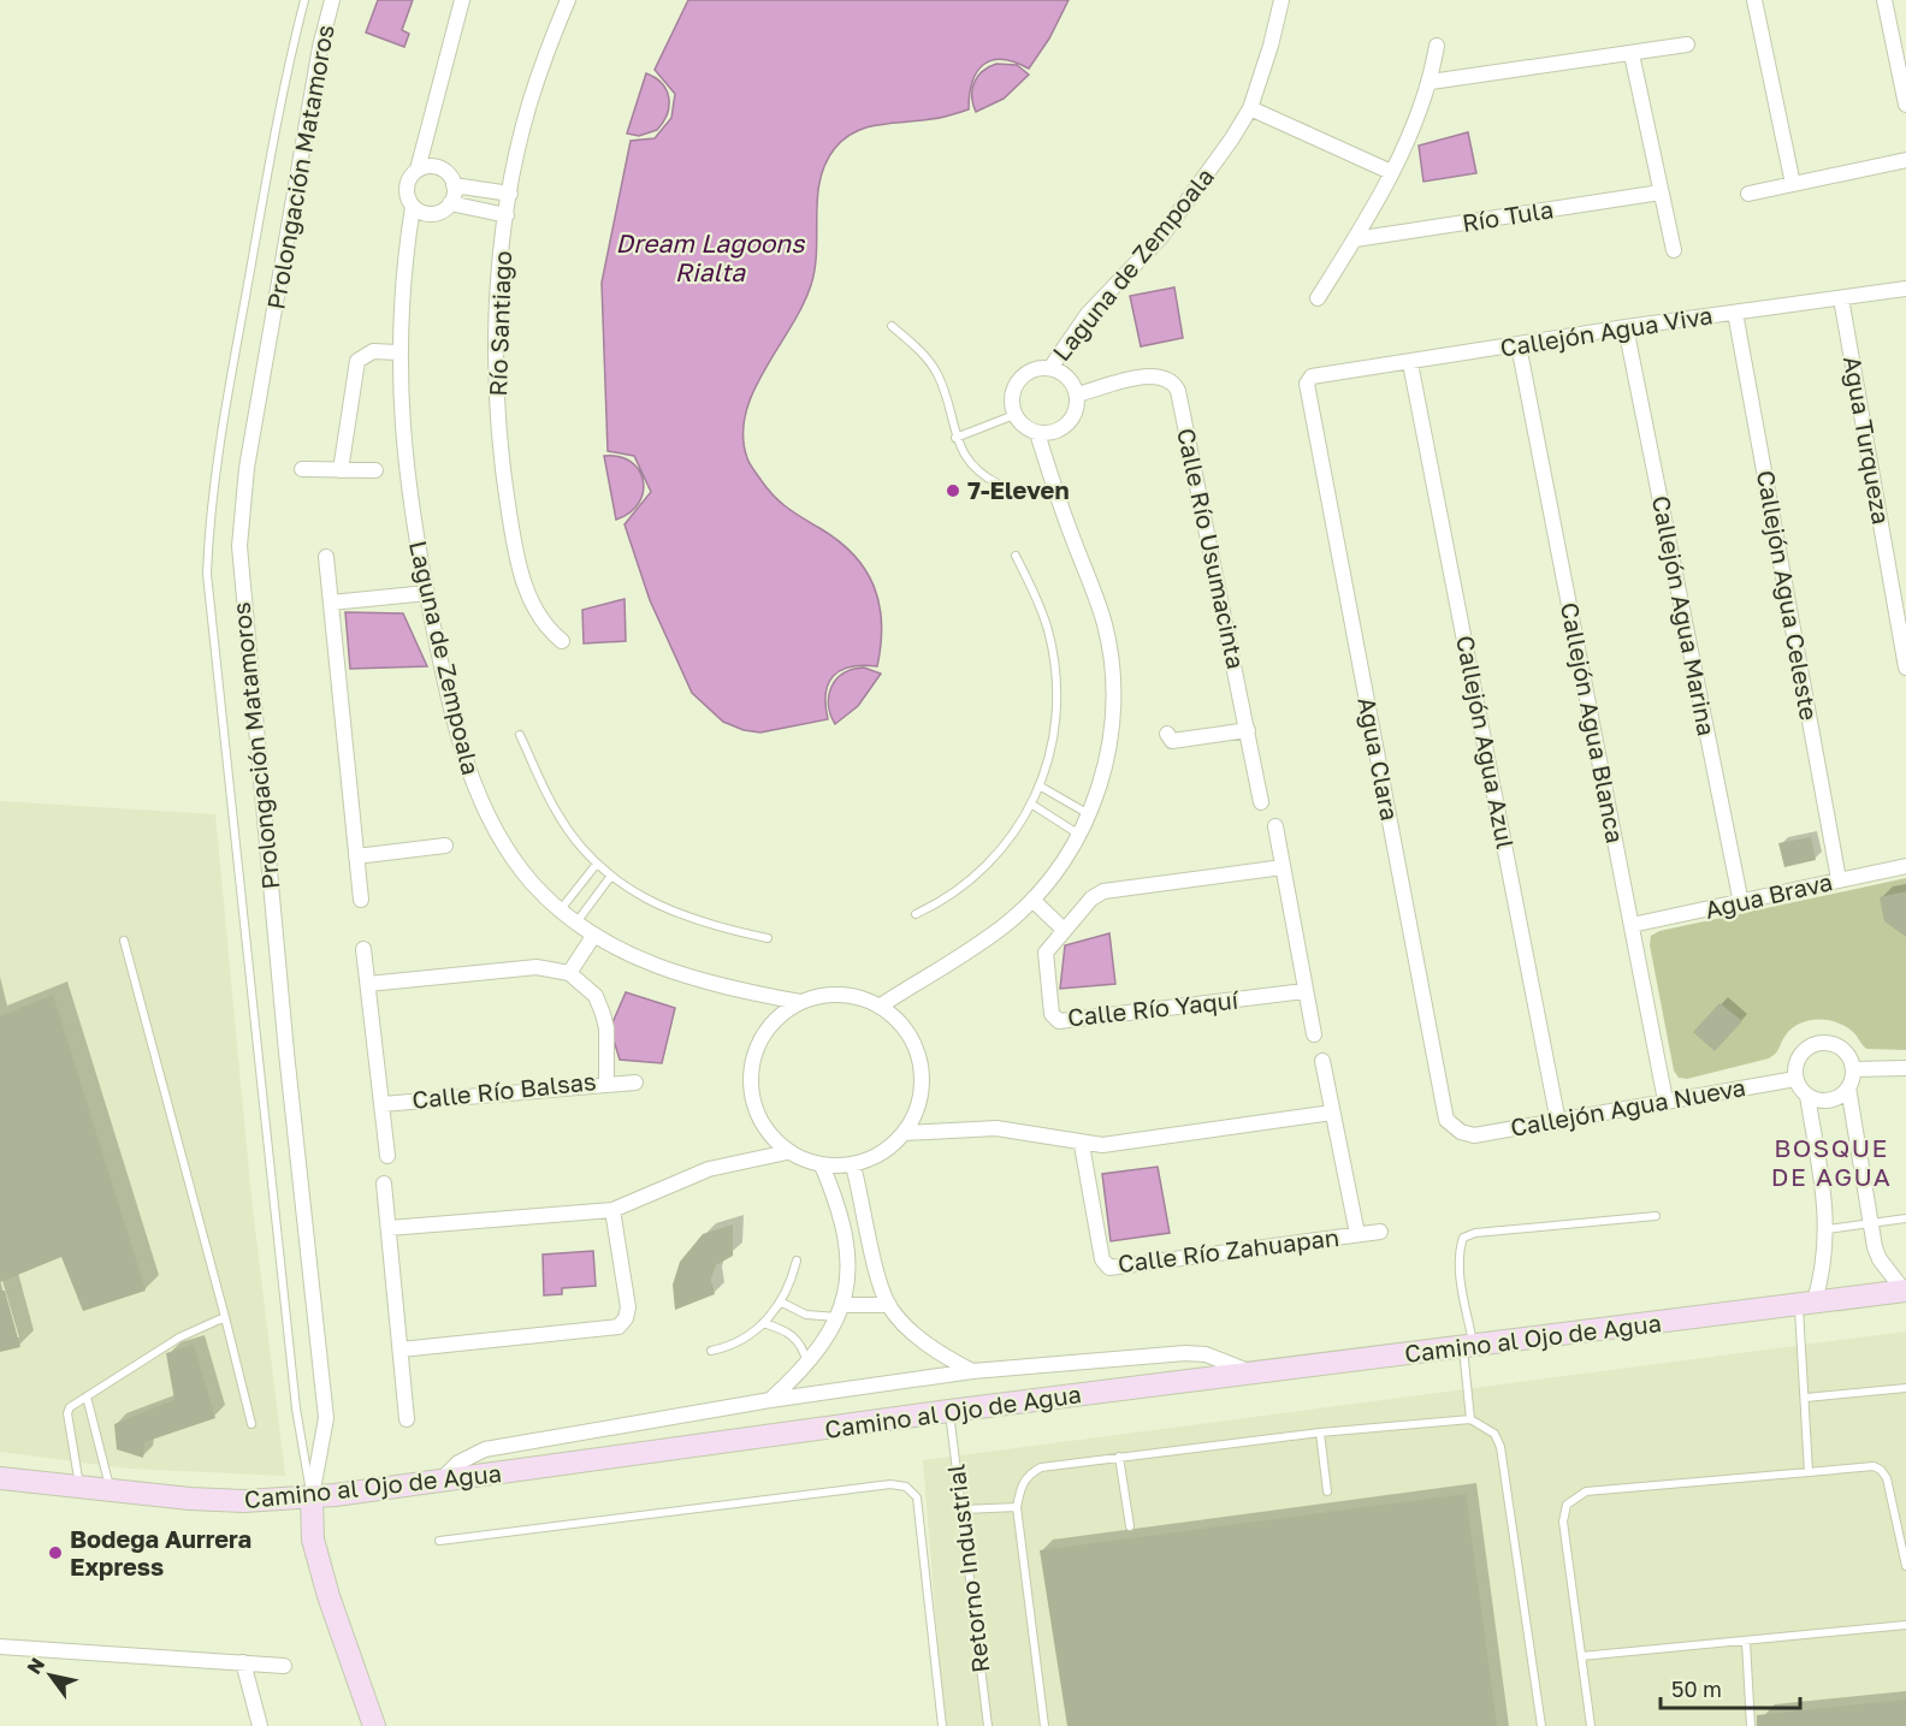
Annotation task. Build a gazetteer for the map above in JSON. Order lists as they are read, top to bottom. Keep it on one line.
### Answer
{"streets":{"street":["Prolongación Matamoros","Río Tula","Laguna de Zempoala","Río Santiago","Callejón Agua Viva","Agua Turqueza","Calle Río Usumacinta","Callejón Agua Celeste","Callejón Agua Marina","Callejón Agua Blanca","Callejón Agua Azul","Agua Clara","Agua Brava","Calle Río Yaquí","Calle Río Balsas","Callejón Agua Nueva","Calle Río Zahuapan","Camino al Ojo de Agua"],"lane":["Retorno Industrial"]},"crossings":[["Prolongación Matamoros","Camino al Ojo de Agua"],["Laguna de Zempoala","Calle Río Usumacinta"],["Callejón Agua Viva","Agua Turqueza"],["Callejón Agua Viva","Callejón Agua Celeste"],["Callejón Agua Viva","Callejón Agua Marina"],["Callejón Agua Viva","Callejón Agua Blanca"],["Callejón Agua Viva","Callejón Agua Azul"],["Callejón Agua Viva","Agua Clara"],["Callejón Agua Celeste","Agua Brava"],["Callejón Agua Marina","Agua Brava"],["Callejón Agua Blanca","Agua Brava"],["Callejón Agua Blanca","Callejón Agua Nueva"],["Callejón Agua Azul","Callejón Agua Nueva"],["Agua Clara","Callejón Agua Nueva"],["Camino al Ojo de Agua","Retorno Industrial"]],"districts":["BOSQUE DE AGUA"],"water":["Dream Lagoons Rialta"],"places":["7-Eleven","Bodega Aurrera Express"],"scale_bar":"50 m","north":"top left"}
